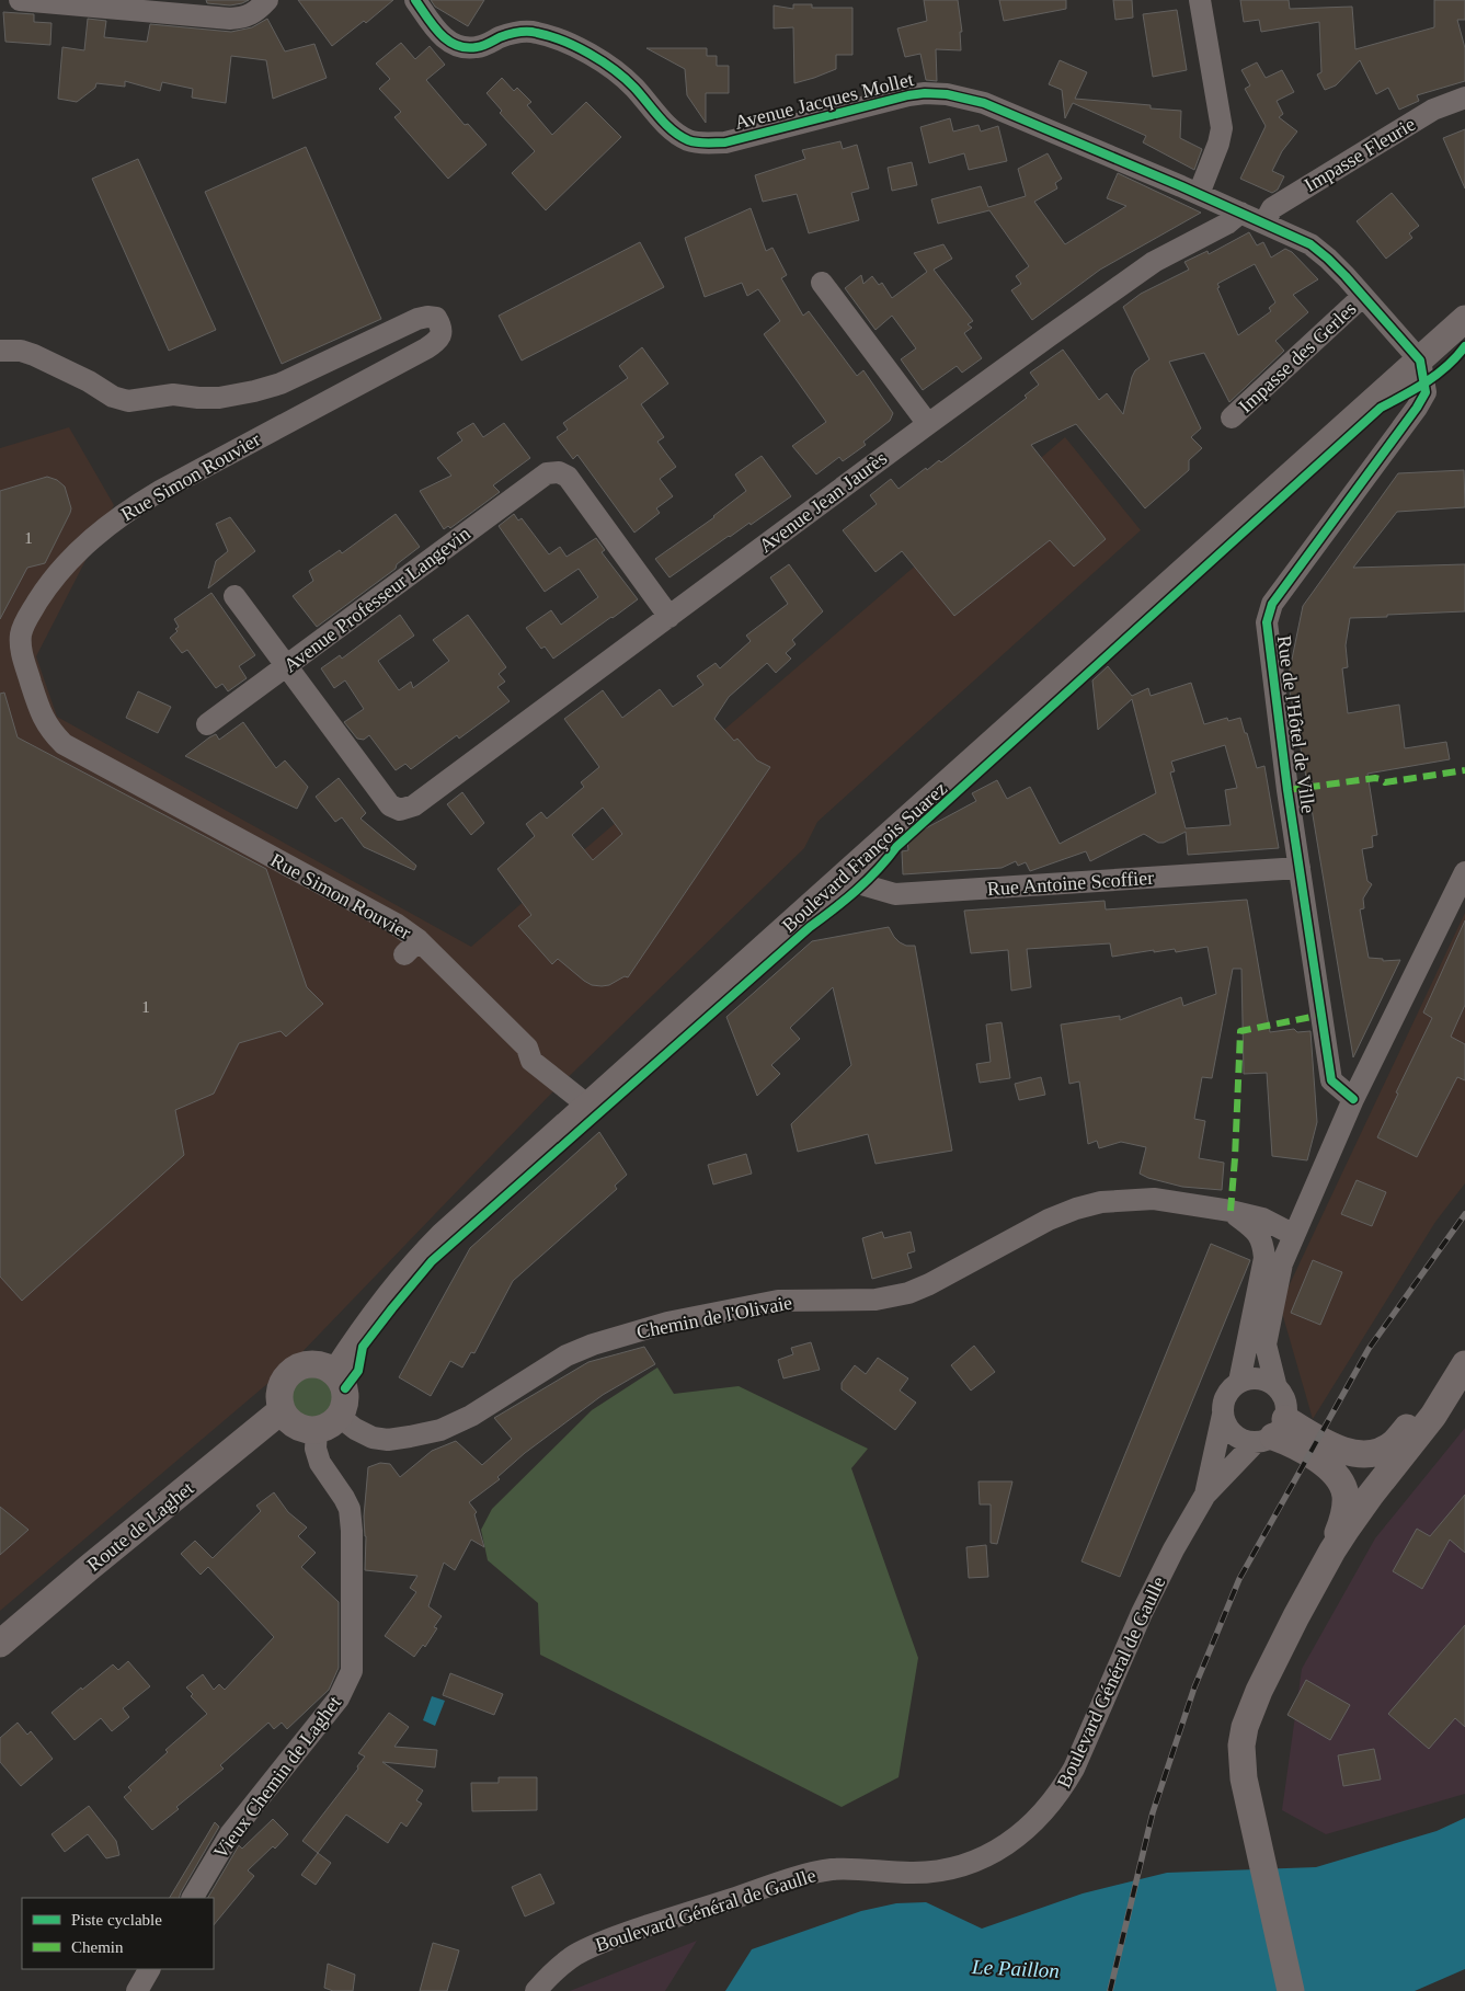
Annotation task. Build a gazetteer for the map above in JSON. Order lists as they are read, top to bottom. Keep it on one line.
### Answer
{"streets":{"main road":["Boulevard François Suarez","Route de Laghet"],"street":["Avenue Jacques Mollet","Impasse Fleurie","Impasse des Gerles","Rue Simon Rouvier","Avenue Jean Jaurès","Avenue Professeur Langevin","Rue de l'Hôtel de Ville","Rue Antoine Scoffier","Chemin de l'Olivaie","Boulevard Général de Gaulle","Vieux Chemin de Laghet"]},"crossings":[["Avenue Jacques Mollet","Impasse Fleurie"],["Avenue Jacques Mollet","Impasse des Gerles"],["Avenue Jacques Mollet","Avenue Jean Jaurès"],["Avenue Jacques Mollet","Rue de l'Hôtel de Ville"],["Avenue Jacques Mollet","Boulevard François Suarez"],["Rue Simon Rouvier","Boulevard François Suarez"],["Avenue Jean Jaurès","Avenue Professeur Langevin"],["Rue de l'Hôtel de Ville","Boulevard François Suarez"],["Rue de l'Hôtel de Ville","Rue Antoine Scoffier"],["Boulevard François Suarez","Rue Antoine Scoffier"],["Boulevard François Suarez","Chemin de l'Olivaie"],["Boulevard François Suarez","Route de Laghet"],["Boulevard François Suarez","Vieux Chemin de Laghet"],["Chemin de l'Olivaie","Route de Laghet"],["Chemin de l'Olivaie","Boulevard Général de Gaulle"],["Chemin de l'Olivaie","Vieux Chemin de Laghet"],["Route de Laghet","Vieux Chemin de Laghet"]],"water":["Le Paillon"],"house_numbers":["1","1"],"legend":["Piste cyclable","Chemin"]}
